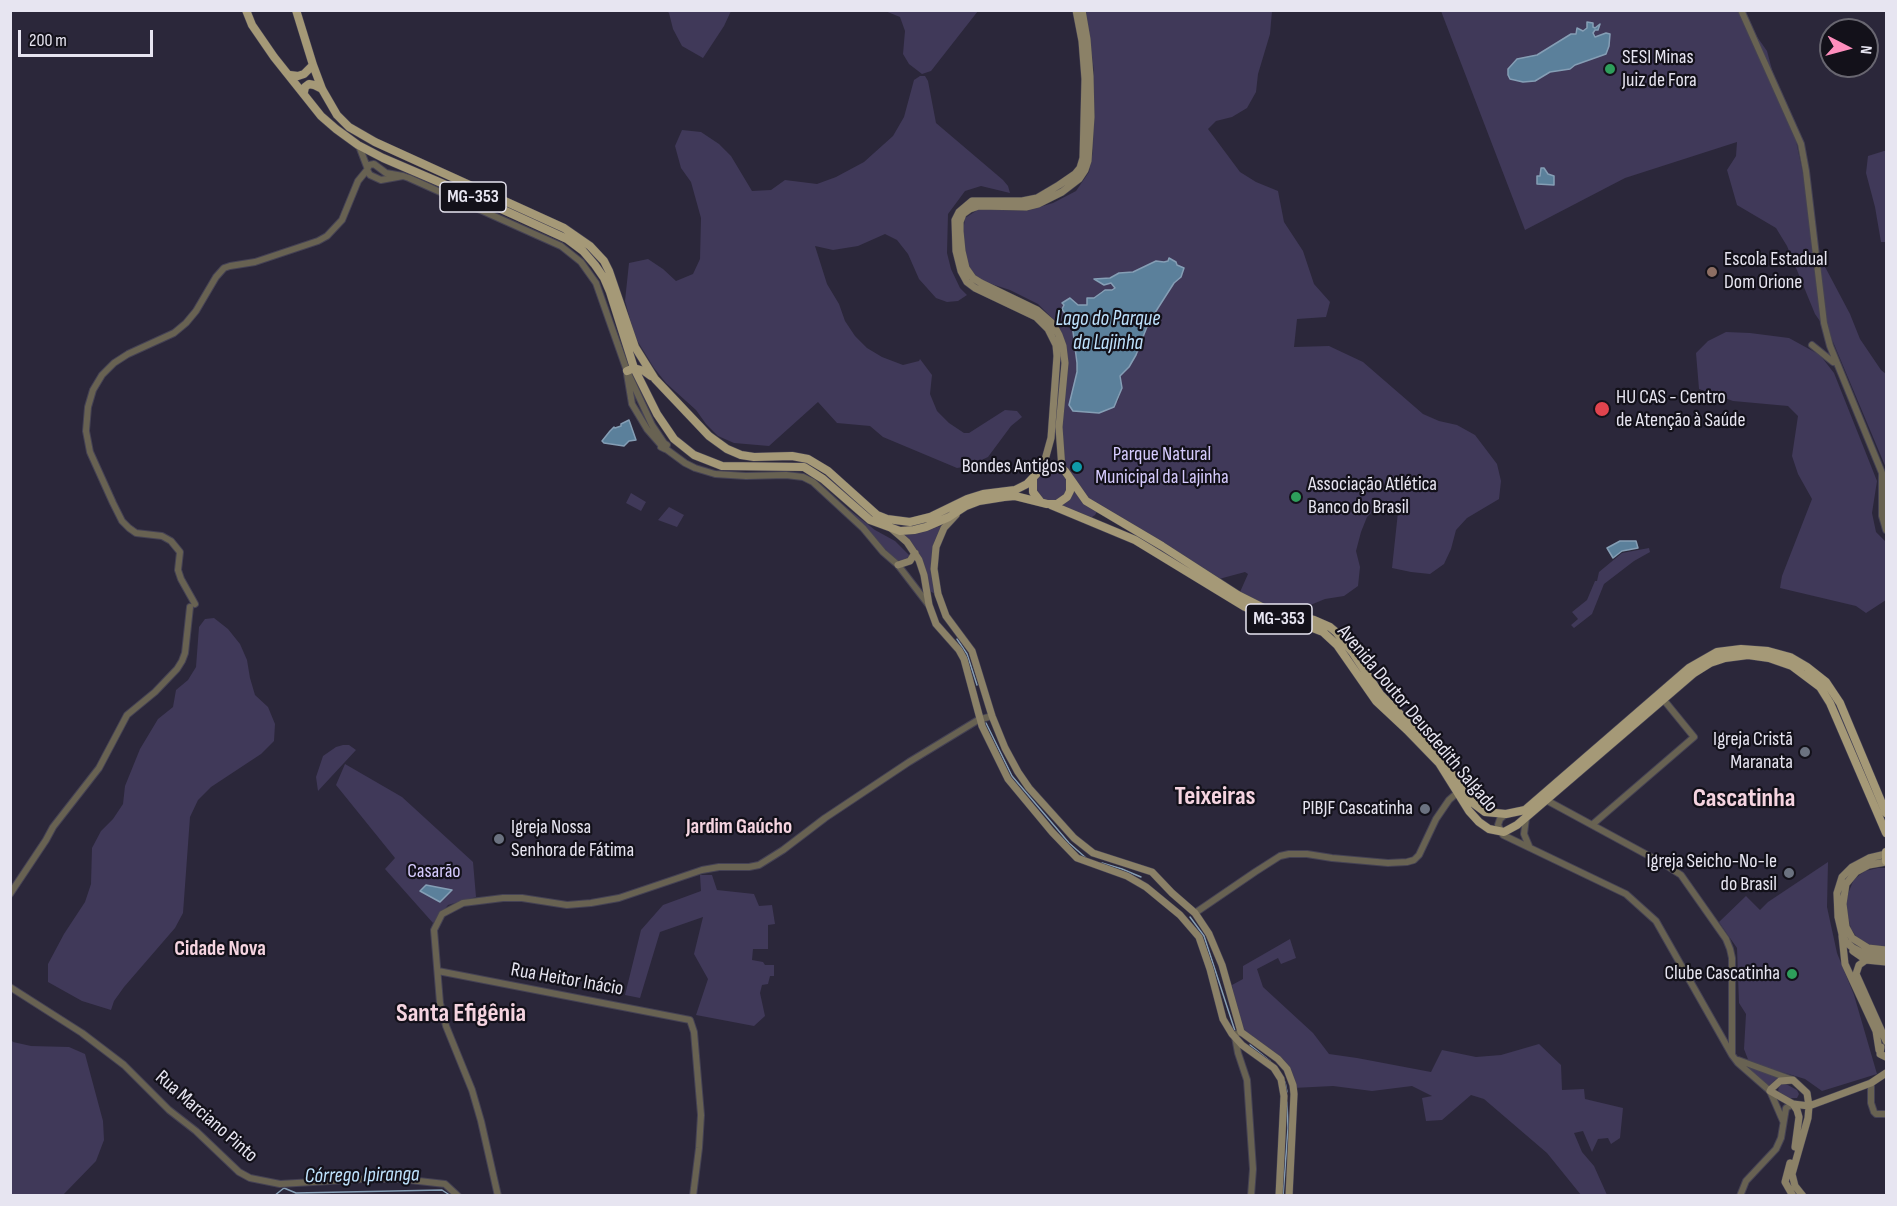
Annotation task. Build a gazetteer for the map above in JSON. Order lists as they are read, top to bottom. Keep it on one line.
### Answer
{"streets":{"main road":["MG-353","Avenida Doutor Deusdedith Salgado"],"street":["Rua Heitor Inácio","Rua Marciano Pinto"]},"crossings":[["MG-353","Avenida Doutor Deusdedith Salgado"]],"districts":["Teixeiras","Cascatinha","Jardim Gaúcho","Cidade Nova","Santa Efigênia"],"water":["Lago do Parque da Lajinha","Córrego Ipiranga"],"parks":["Parque Natural Municipal da Lajinha","Casarão"],"places":["SESI Minas Juiz de Fora","Escola Estadual Dom Orione","HU CAS - Centro de Atenção à Saúde","Bondes Antigos","Associação Atlética Banco do Brasil","Igreja Cristã Maranata","PIBJF Cascatinha","Igreja Nossa Senhora de Fátima","Igreja Seicho-No-Ie do Brasil","Clube Cascatinha"],"scale_bar":"200 m","north":"right"}
